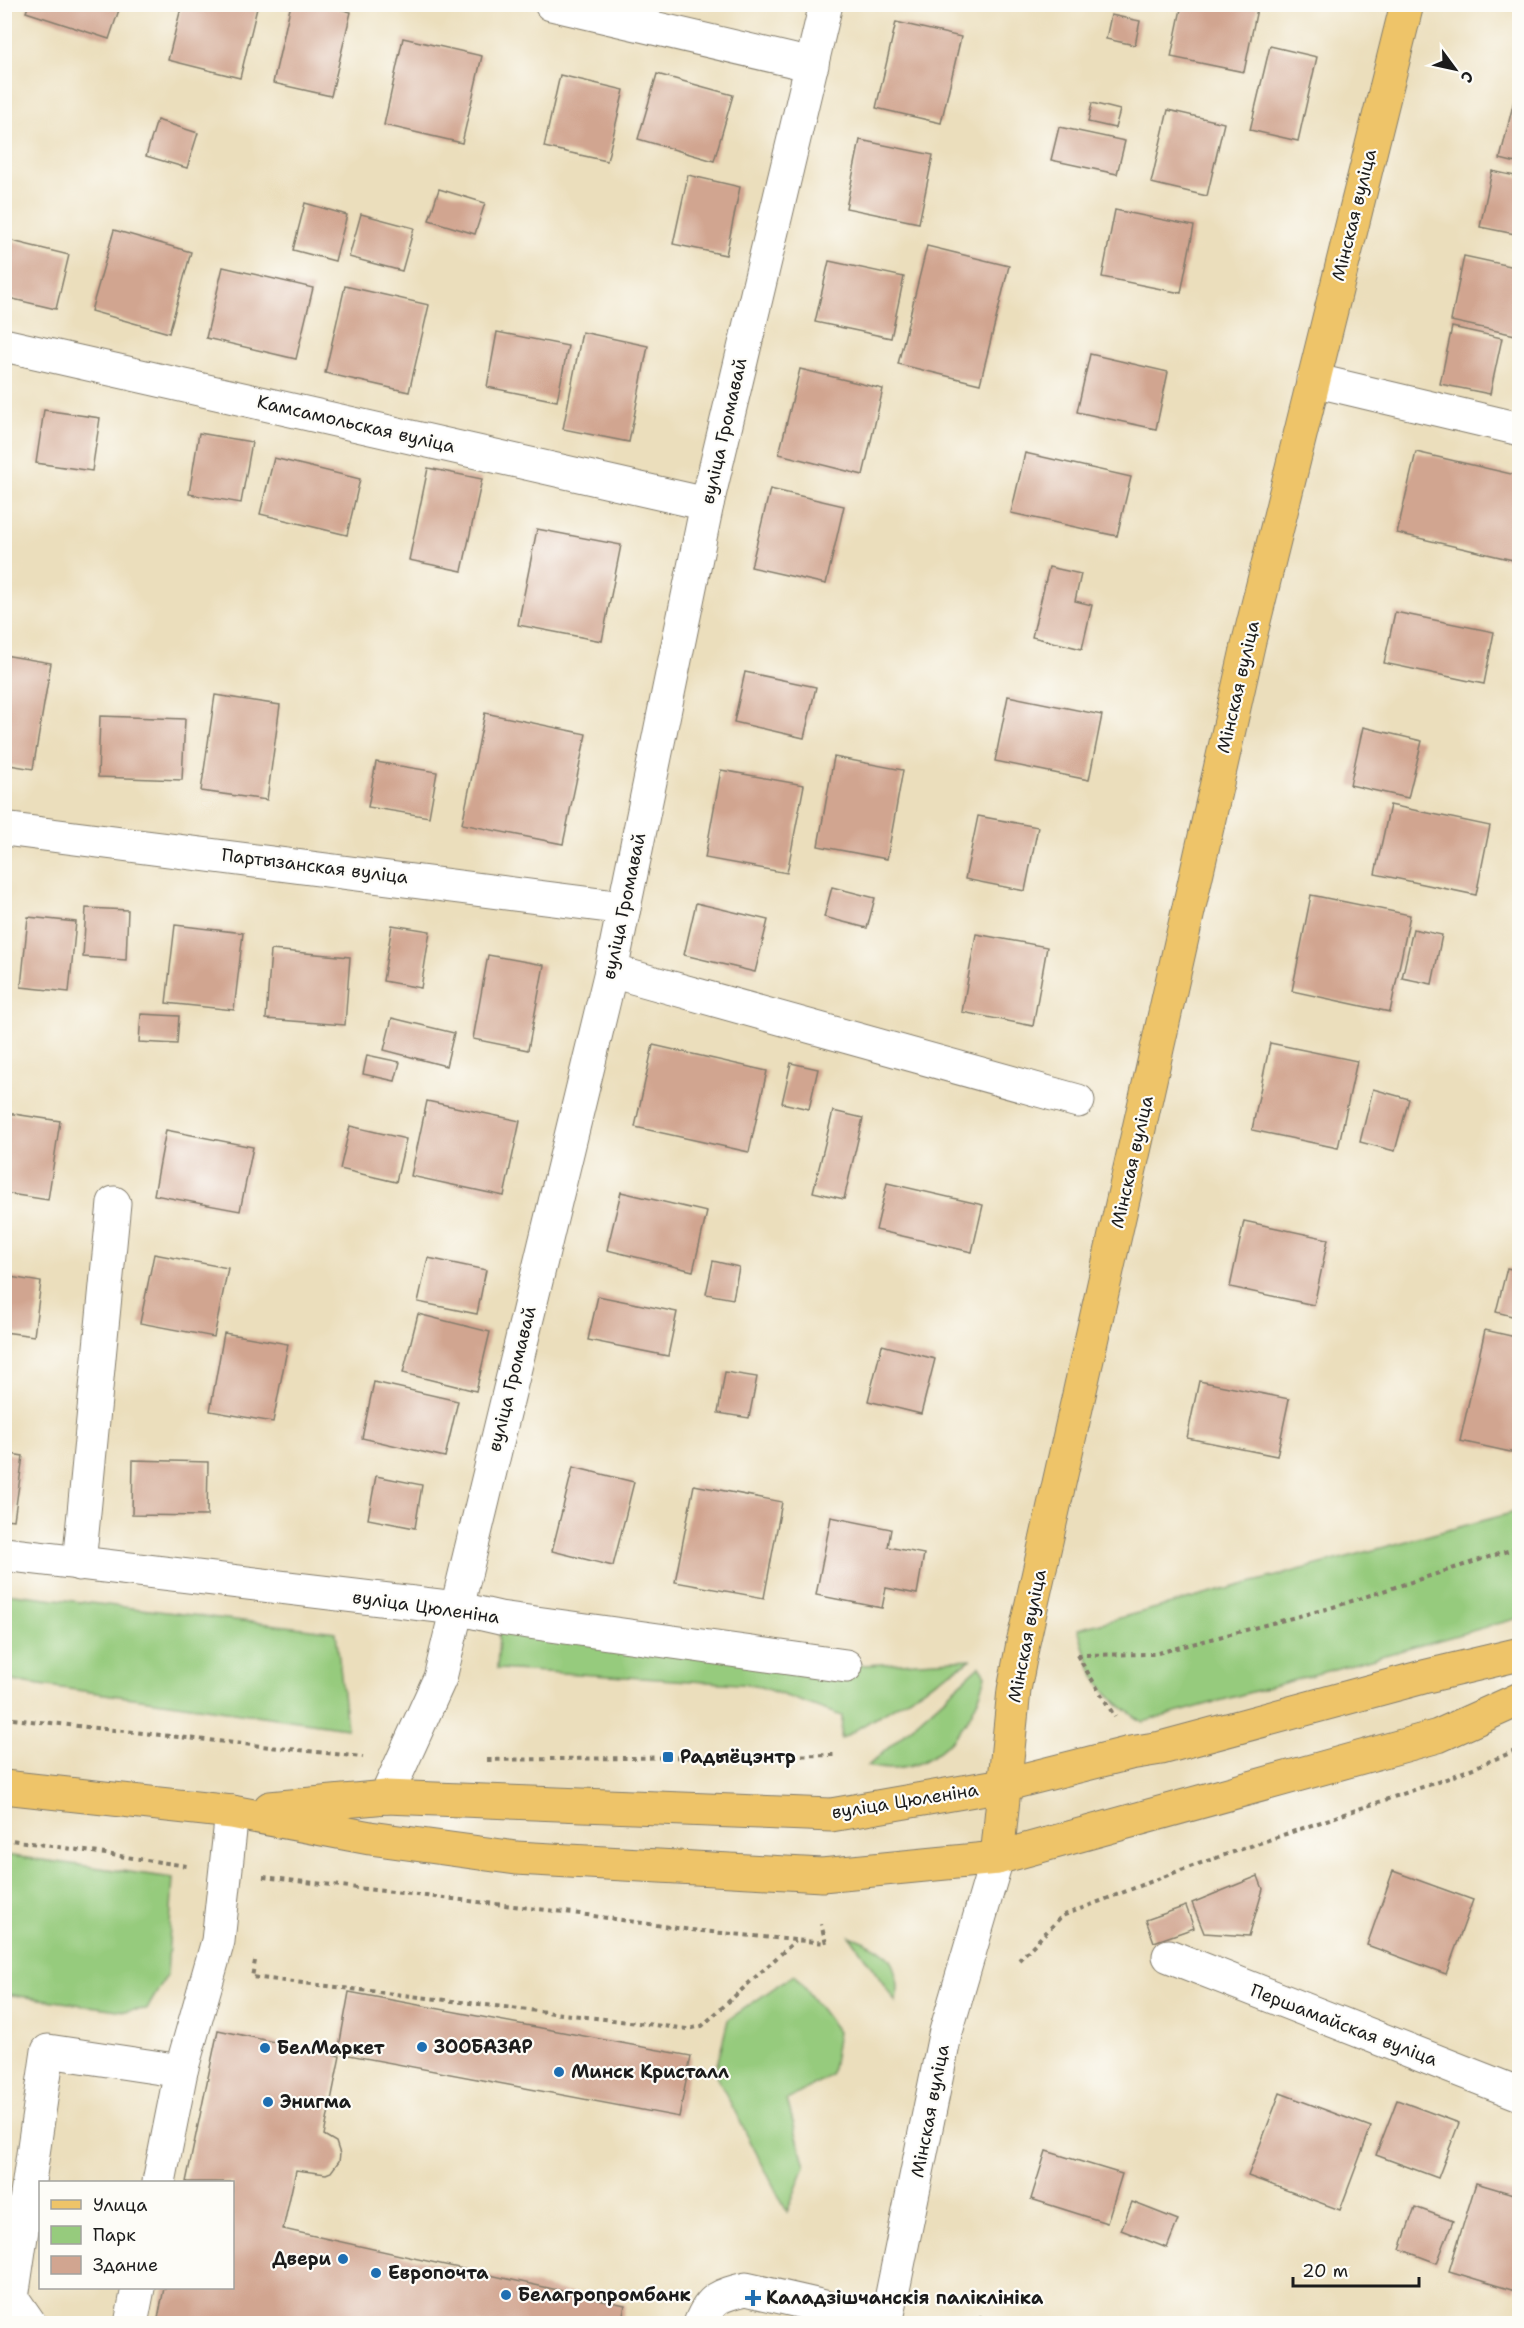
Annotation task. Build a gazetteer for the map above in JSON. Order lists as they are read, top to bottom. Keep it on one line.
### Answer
{"streets":{"main road":["Мінская вуліца","вуліца Цюленіна"],"street":["Камсамольская вуліца","вуліца Громавай","Партызанская вуліца","Першамайская вуліца"]},"crossings":[["Мінская вуліца","вуліца Цюленіна"],["Камсамольская вуліца","вуліца Громавай"],["вуліца Громавай","Партызанская вуліца"],["вуліца Громавай","вуліца Цюленіна"]],"places":{"transit":["Радыёцэнтр"],"other":["ЗООБАЗАР","БелМаркет","Минск Кристалл","Энигма","Двери","Европочта","Белагропромбанк"],"health":["Каладзішчанскія паліклініка"]},"legend":["Улица","Парк","Здание"],"scale_bar":"20 m","north":"bottom right"}
